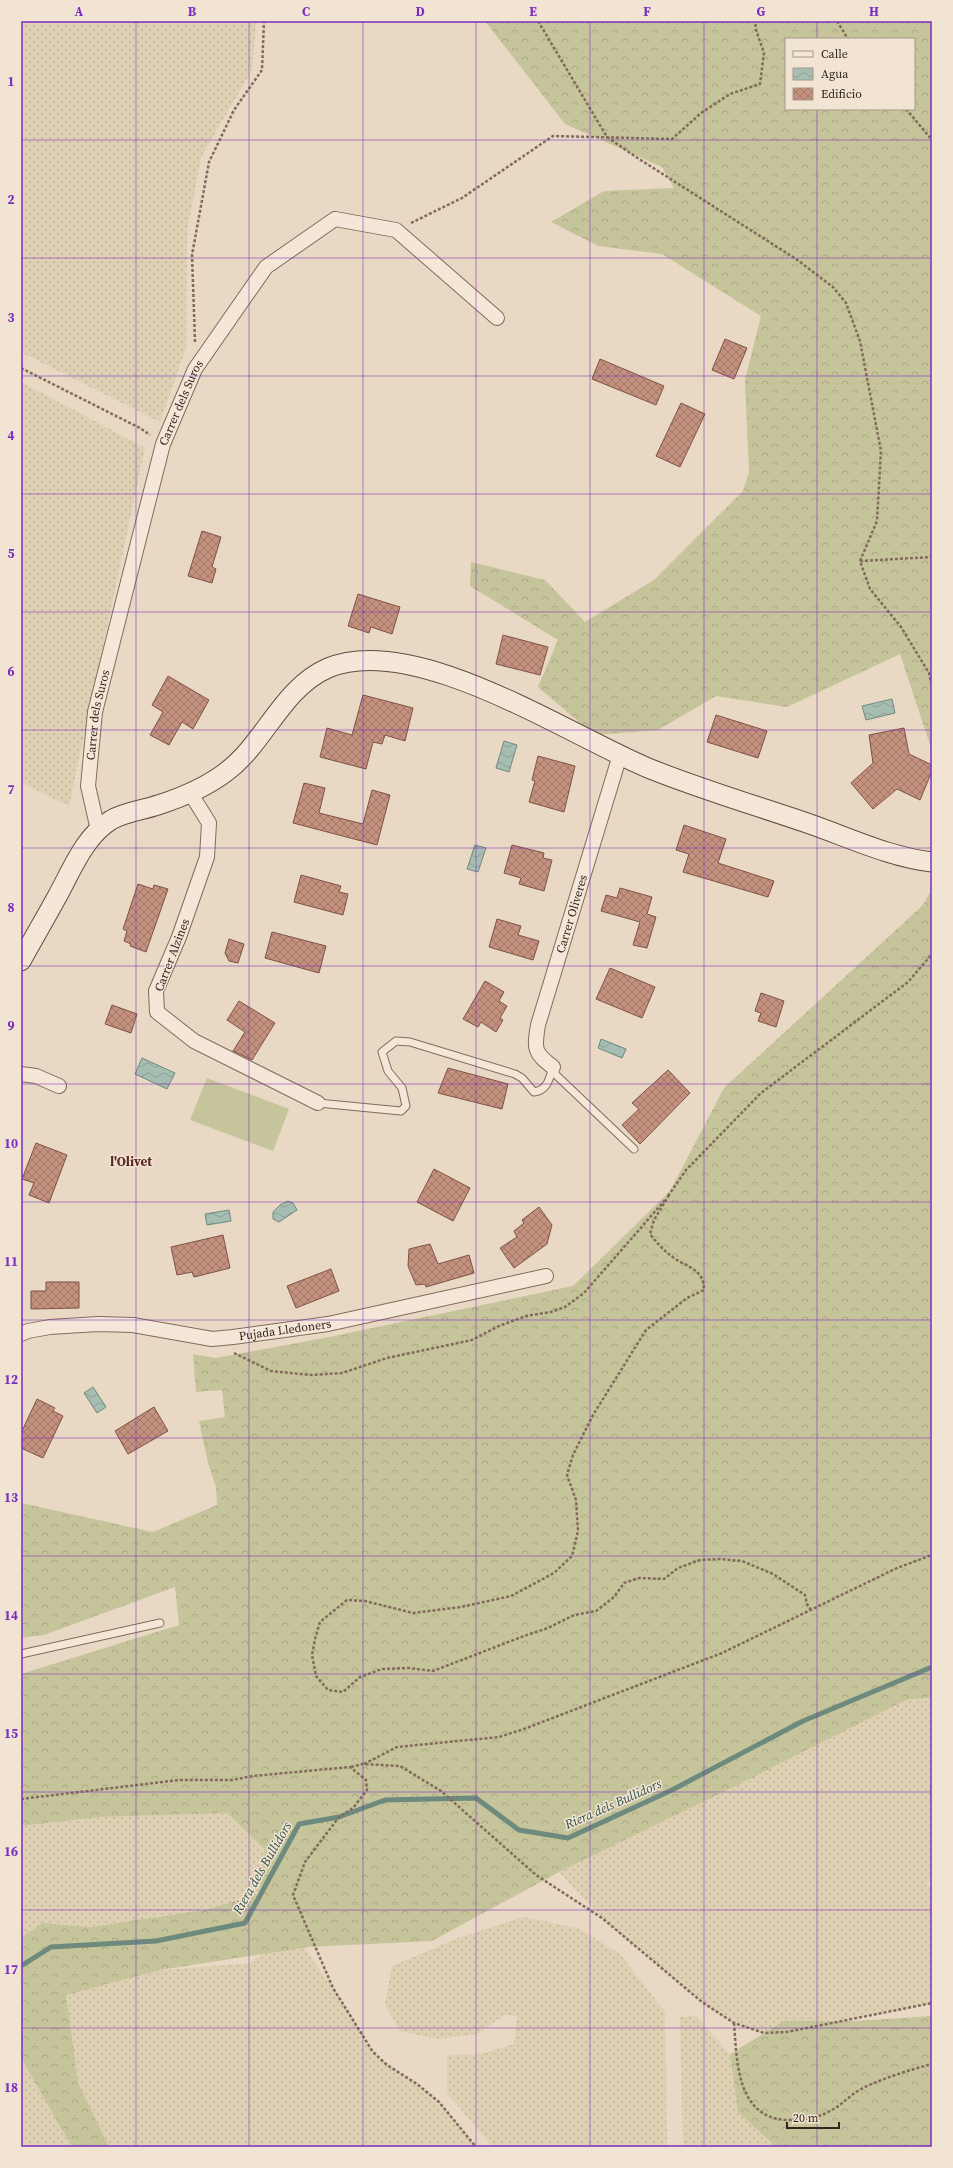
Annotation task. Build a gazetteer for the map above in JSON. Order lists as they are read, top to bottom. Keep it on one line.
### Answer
{"streets":{"street":["Carrer dels Suros","Carrer Oliveres","Carrer Alzines","Pujada Lledoners"]},"districts":["l'Olivet"],"water":["Riera dels Bullidors"],"legend":["Calle","Agua","Edificio"],"scale_bar":"20 m","grid":{"columns":["A","B","C","D","E","F","G","H"],"rows":["1","2","3","4","5","6","7","8","9","10","11","12","13","14","15","16","17","18"]}}
